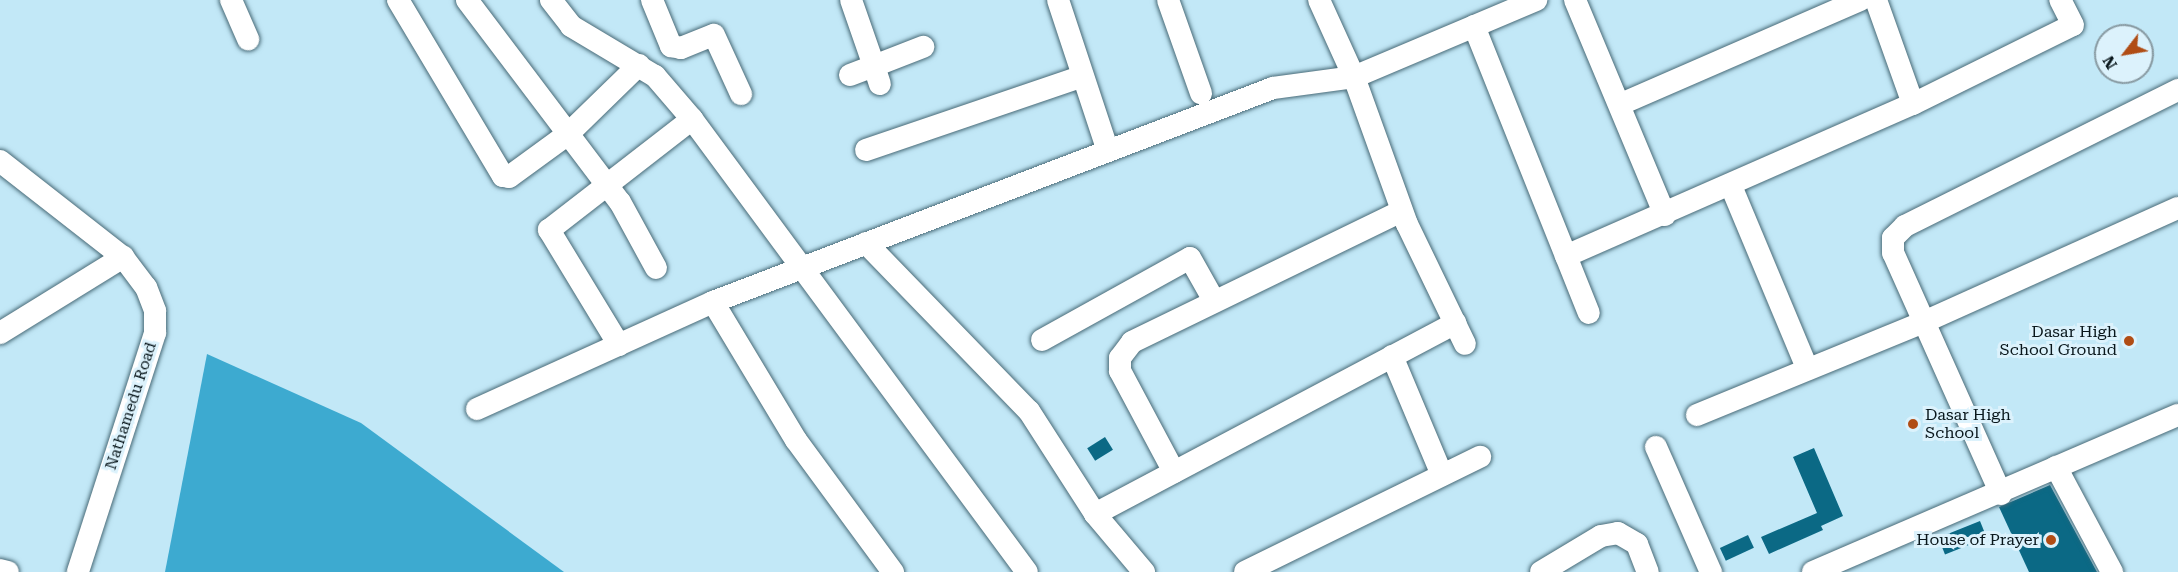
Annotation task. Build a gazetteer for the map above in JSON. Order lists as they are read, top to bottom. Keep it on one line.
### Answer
{"streets":{"street":["Nathamedu Road"]},"places":["Dasar High School Ground","Dasar High School","House of Prayer"],"north":"bottom left"}
